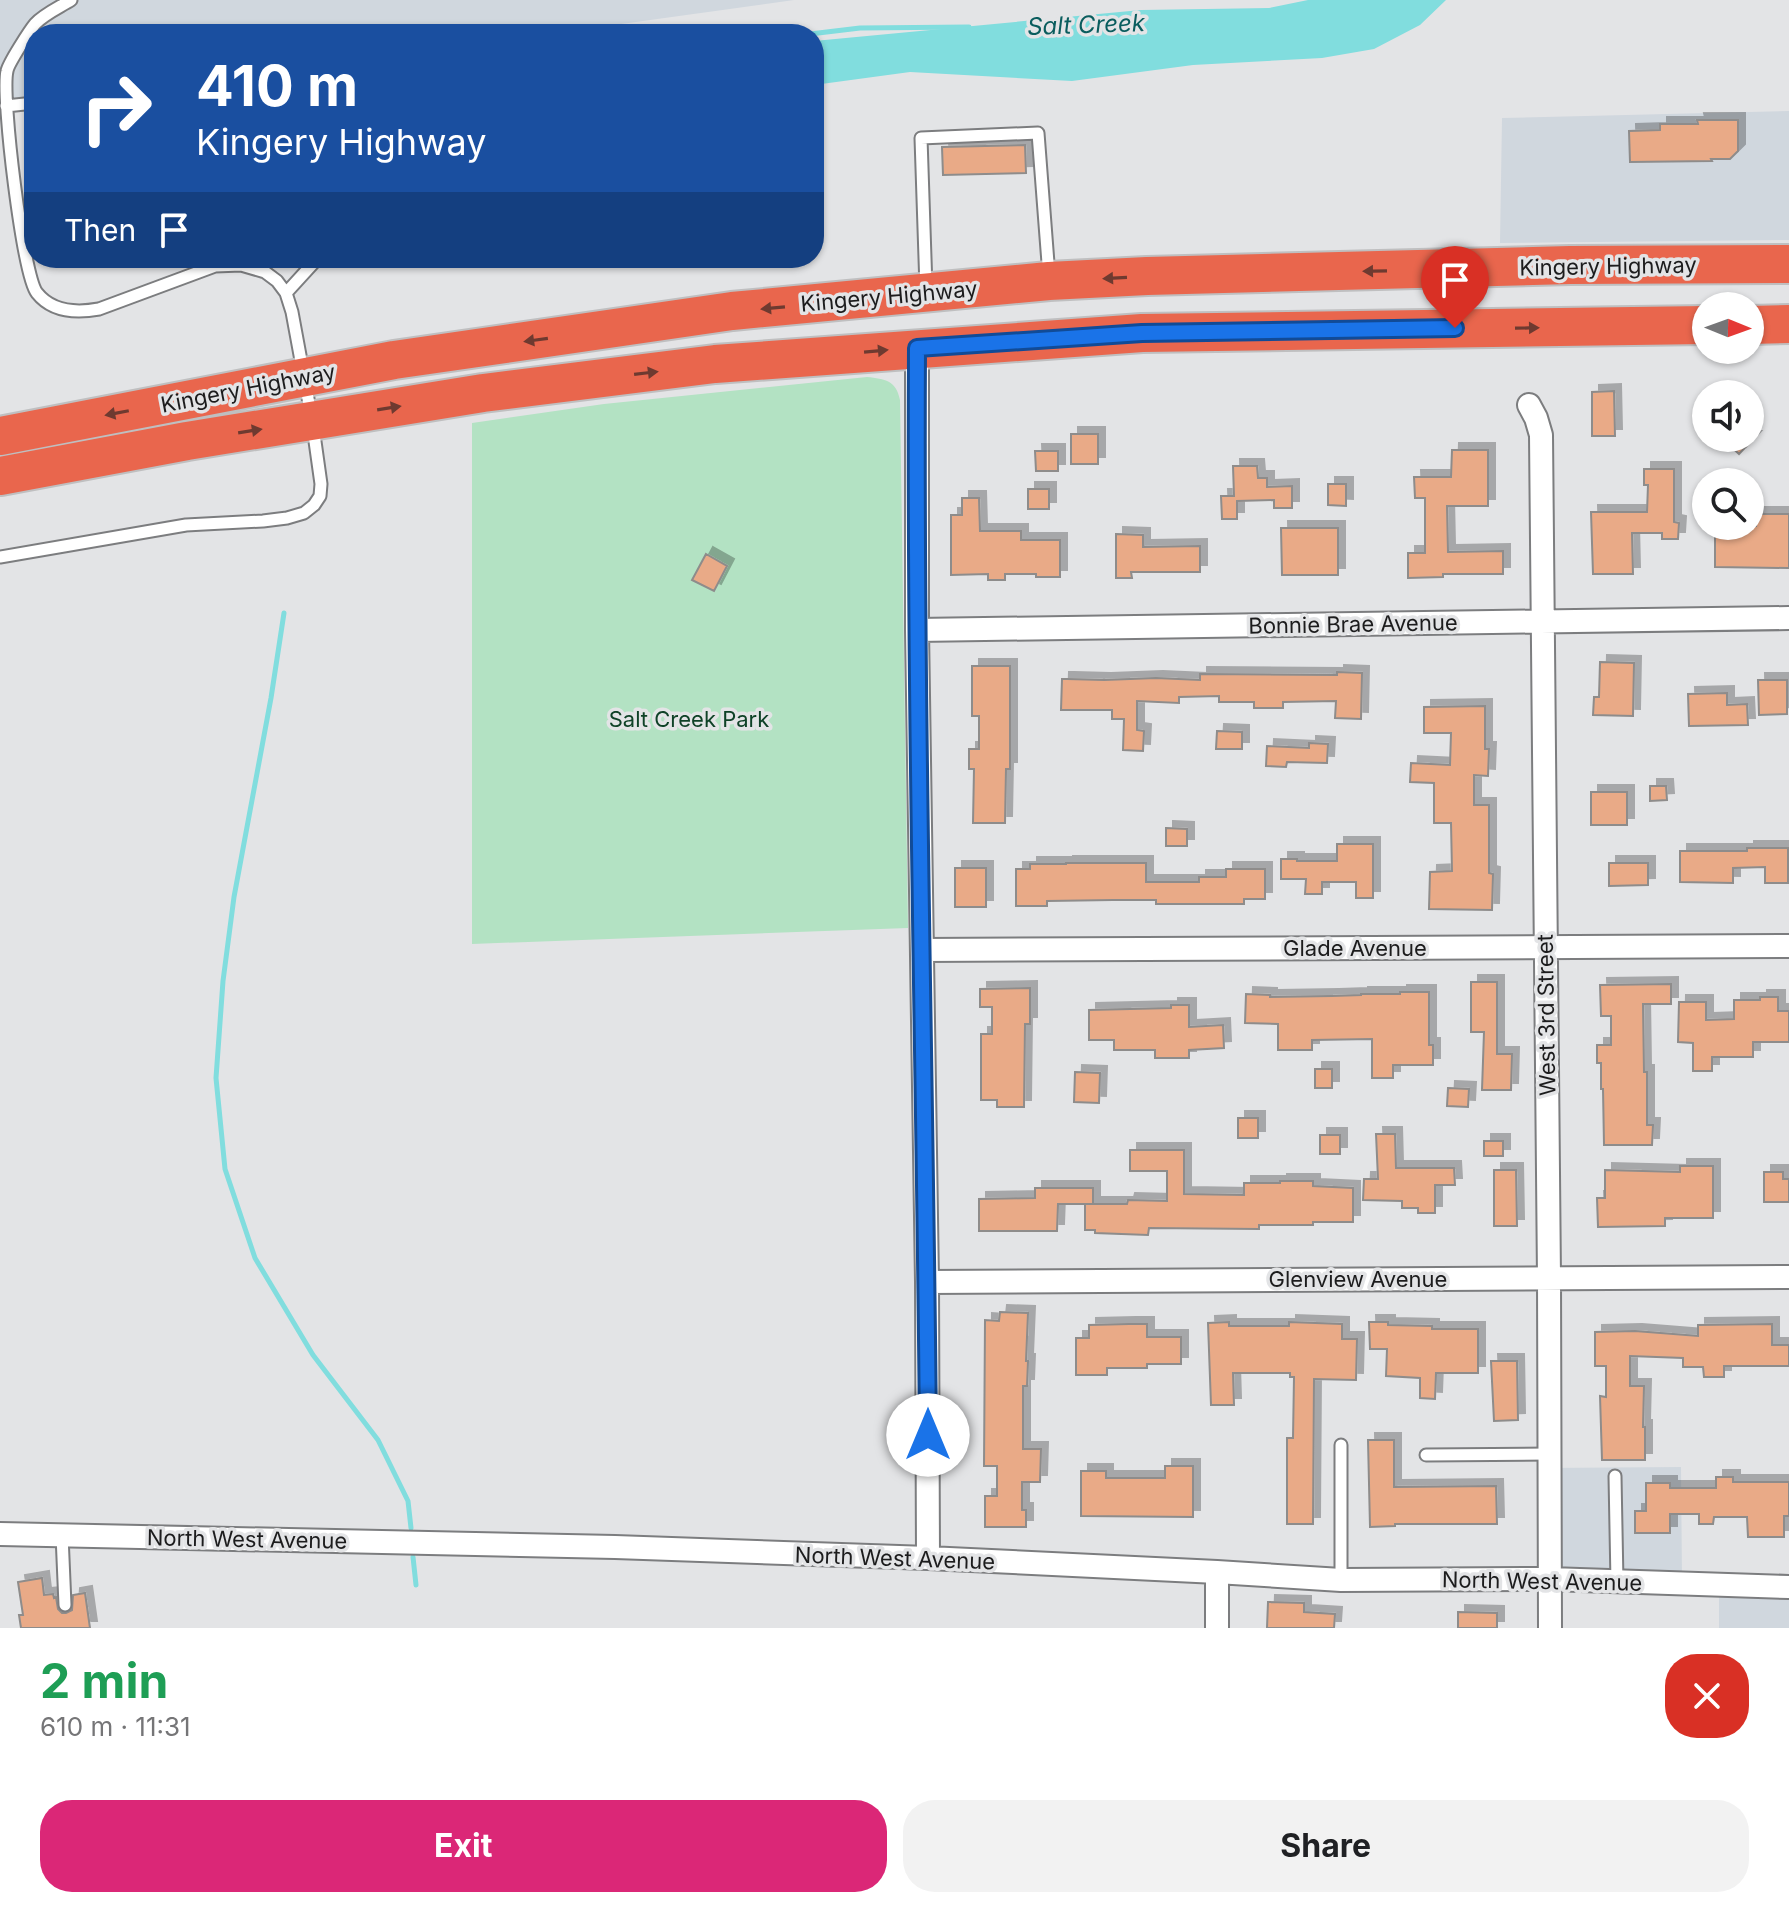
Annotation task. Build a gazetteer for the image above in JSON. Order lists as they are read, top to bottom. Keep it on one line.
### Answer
{"streets":{"highway":["Kingery Highway"],"street":["Bonnie Brae Avenue","Glade Avenue","West 3rd Street","Glenview Avenue","North West Avenue"]},"crossings":[["Bonnie Brae Avenue","West 3rd Street"],["Glade Avenue","West 3rd Street"],["West 3rd Street","Glenview Avenue"],["West 3rd Street","North West Avenue"]],"water":["Salt Creek"],"parks":["Salt Creek Park"],"north":"right","page":{"turn":["410 m","Kingery Highway"],"then":"Then","heading":["2 min","610 m · 11:31"],"buttons":["Exit","Share"]}}
